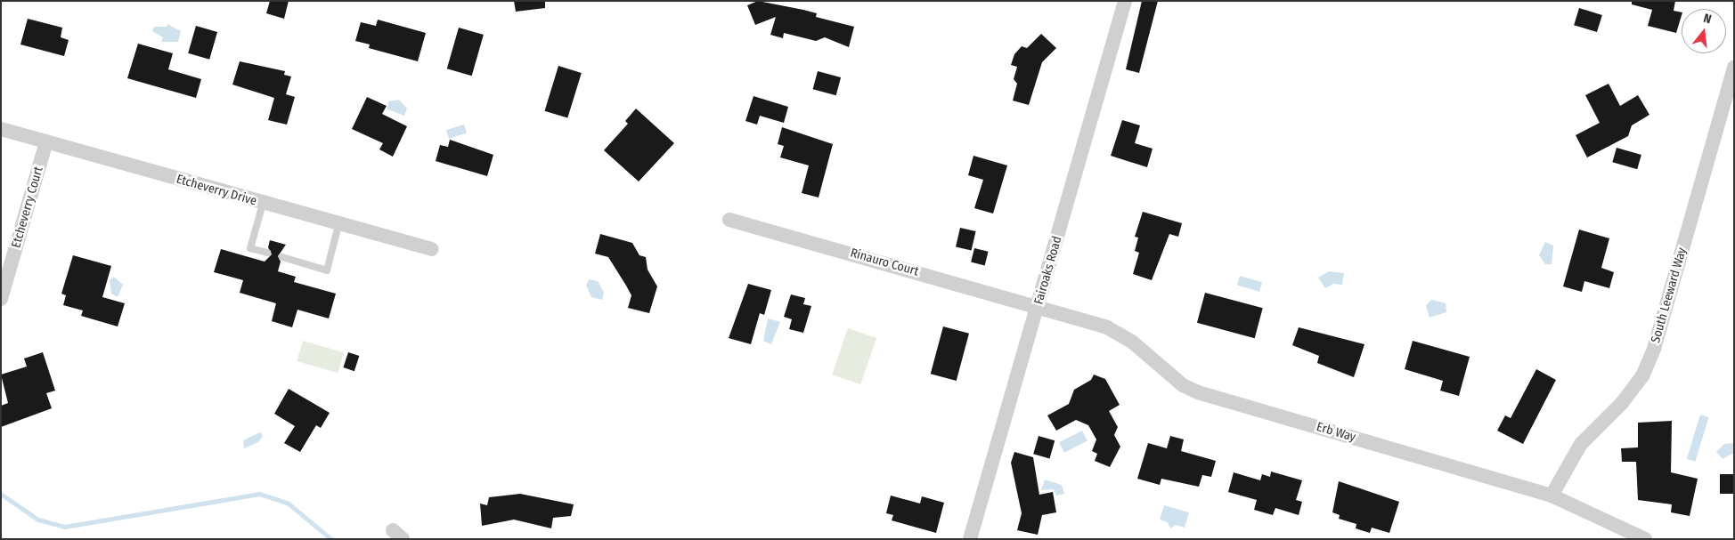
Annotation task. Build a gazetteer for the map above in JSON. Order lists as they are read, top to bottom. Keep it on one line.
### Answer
{"streets":{"street":["Etcheverry Drive","Etcheverry Court","Rinauro Court","Fairoaks Road","South Leeward Way","Erb Way"]},"crossings":[["Etcheverry Drive","Etcheverry Court"],["Rinauro Court","Fairoaks Road"],["Rinauro Court","Erb Way"],["Fairoaks Road","Erb Way"],["South Leeward Way","Erb Way"]],"north":"top"}
